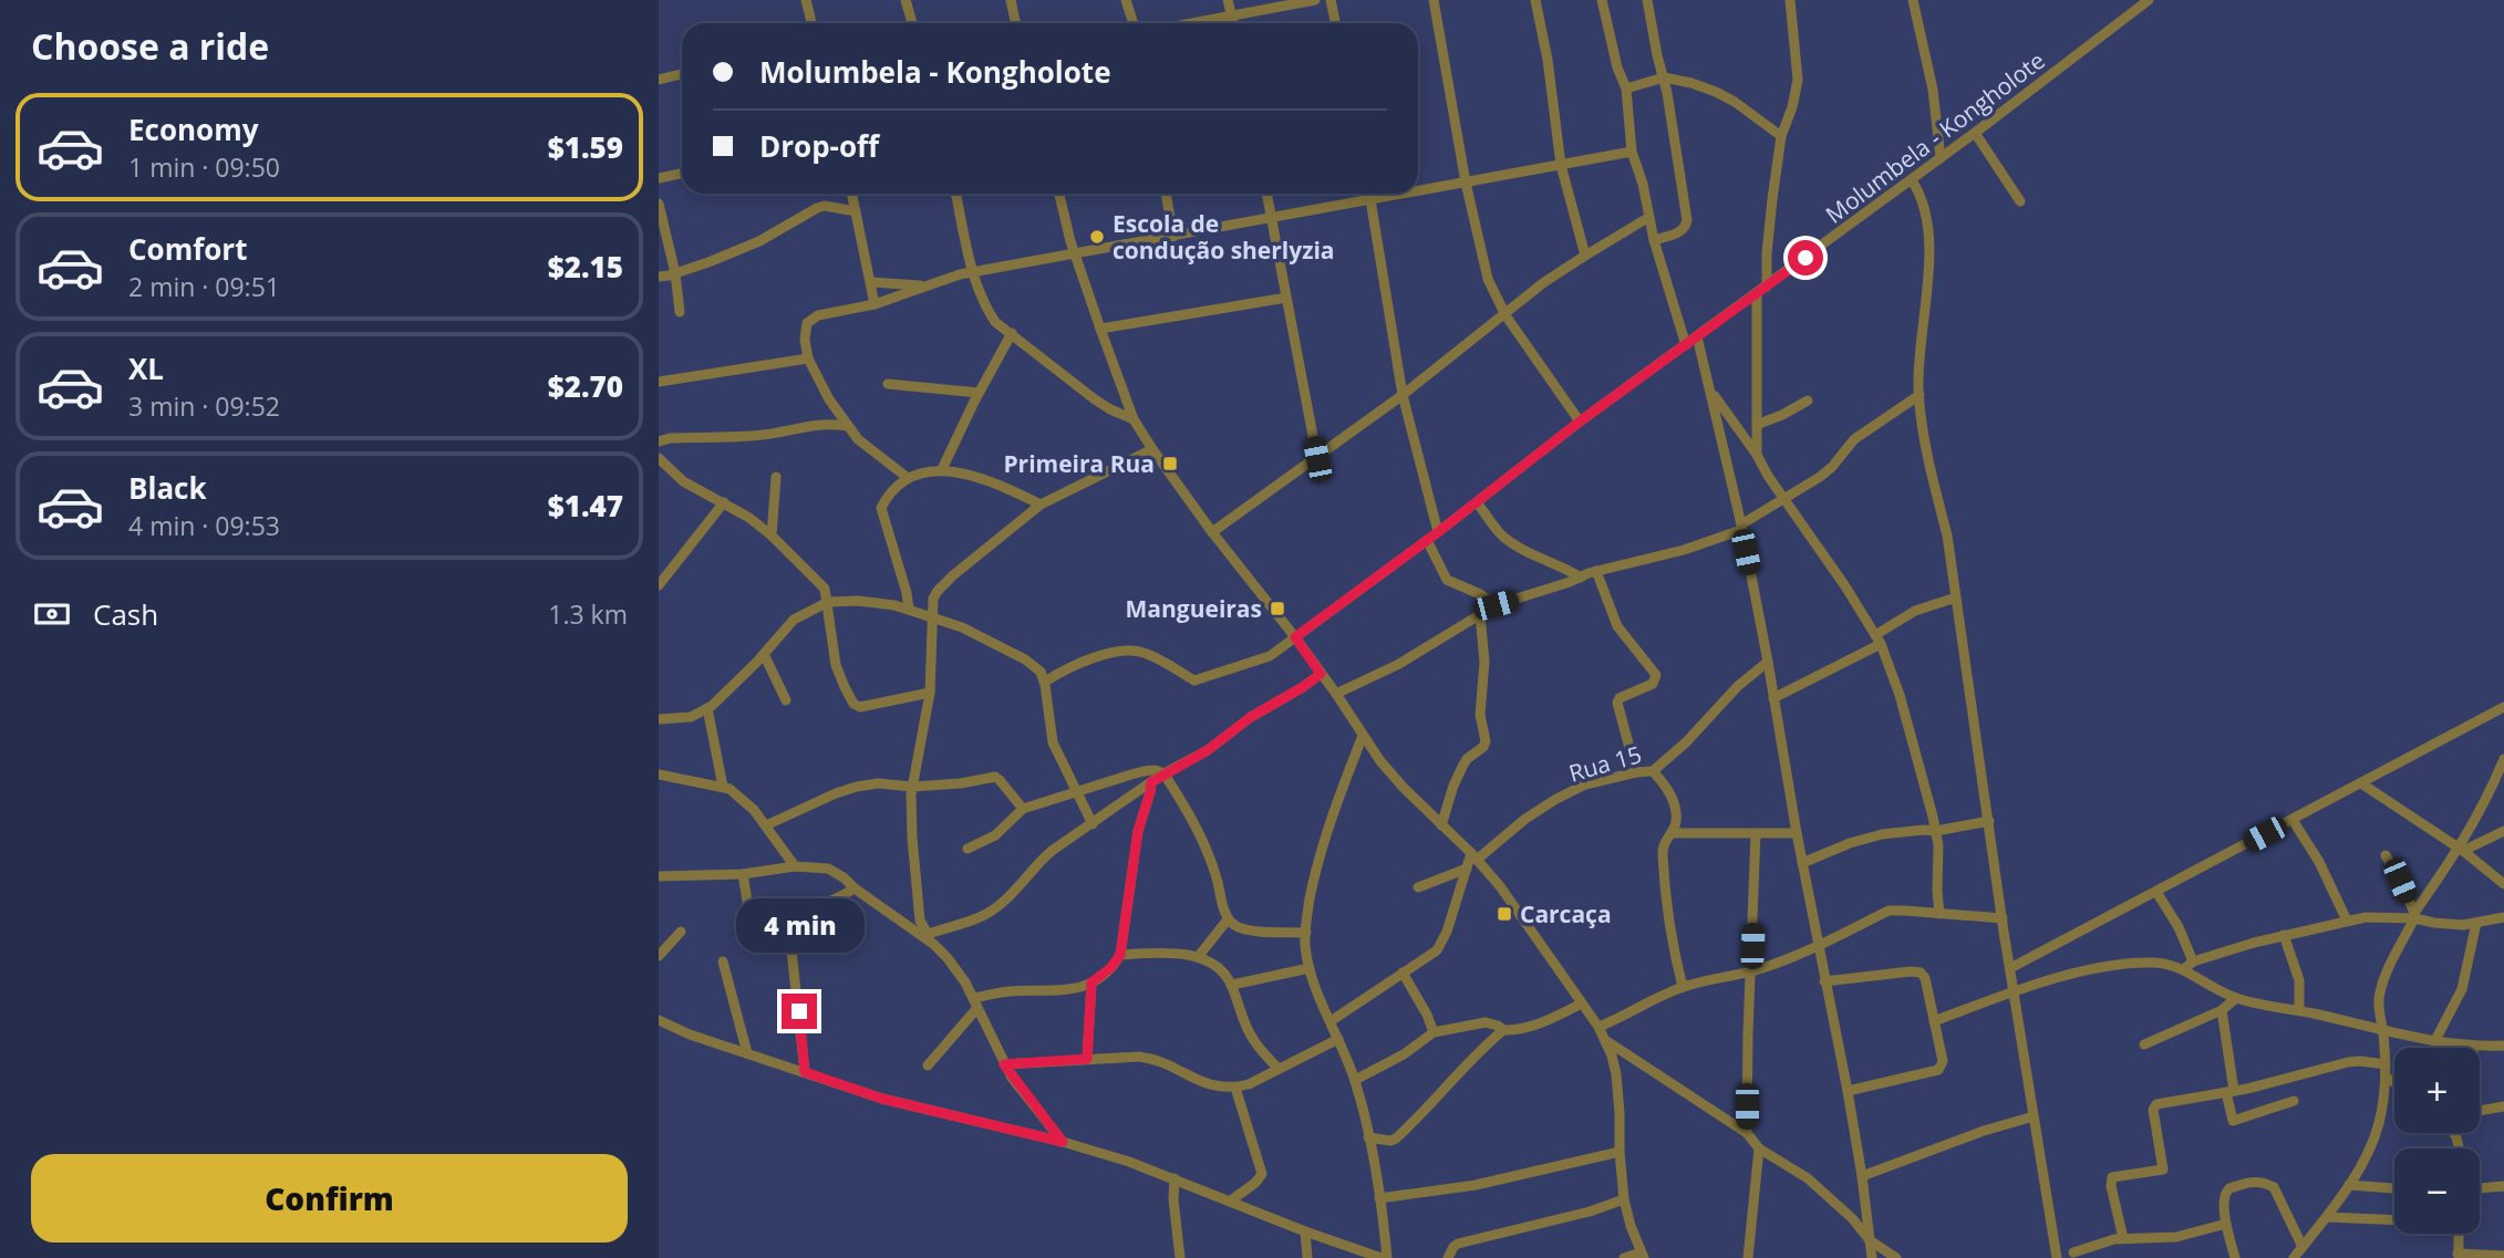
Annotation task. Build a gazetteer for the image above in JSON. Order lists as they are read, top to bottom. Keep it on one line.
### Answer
{"streets":{"street":["Molumbela - Kongholote","Rua 15"]},"places":{"other":["Escola de condução sherlyzia"],"transit":["Primeira Rua","Mangueiras","Carcaça"]},"page":{"heading":"Choose a ride","banner":["Molumbela - Kongholote","Drop-off"],"list":[{"name":"Economy","note":"1 min · 09:50","value":"$1.59"},{"name":"Comfort","note":"2 min · 09:51","value":"$2.15"},{"name":"XL","note":"3 min · 09:52","value":"$2.70"},{"name":"Black","note":"4 min · 09:53","value":"$1.47"}],"pay":["Cash","1.3 km"],"bubble":"4 min","map_buttons":["+","−"],"buttons":"Confirm"}}
